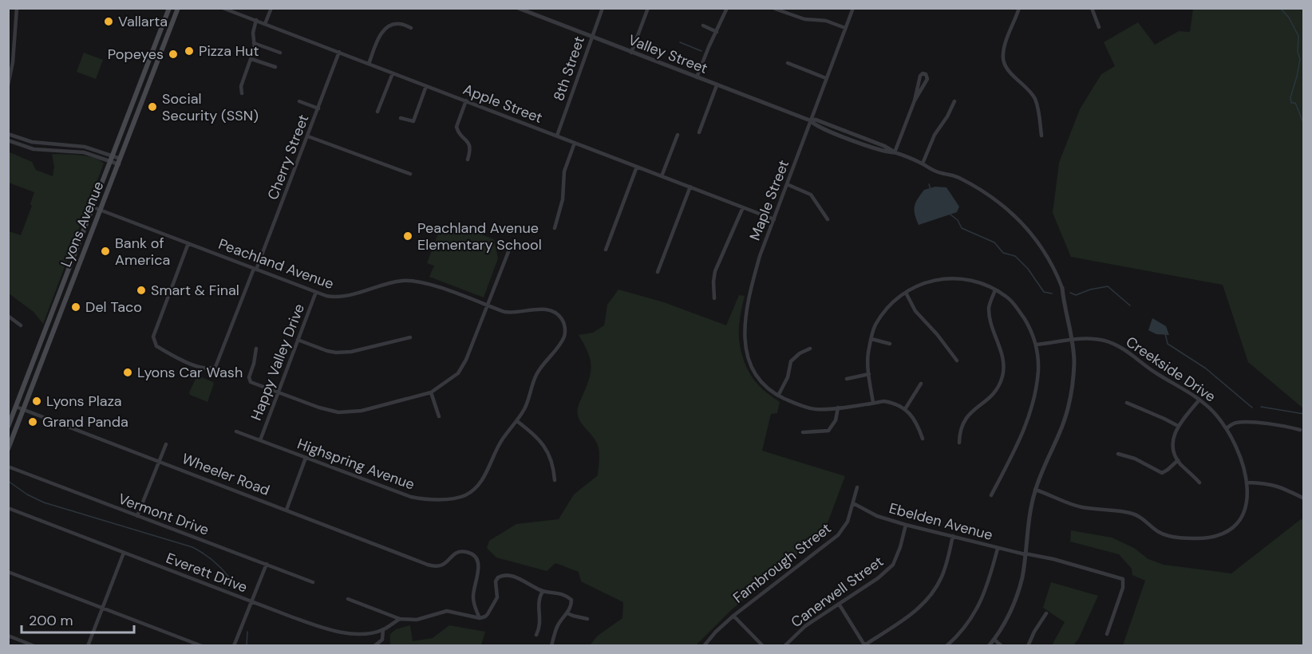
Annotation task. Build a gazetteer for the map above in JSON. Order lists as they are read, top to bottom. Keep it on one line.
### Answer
{"streets":{"main road":["Lyons Avenue"],"street":["Valley Street","8th Street","Apple Street","Cherry Street","Maple Street","Peachland Avenue","Happy Valley Drive","Creekside Drive","Highspring Avenue","Wheeler Road","Vermont Drive","Ebelden Avenue","Fambrough Street","Everett Drive","Canerwell Street"]},"crossings":[["Valley Street","8th Street"],["Valley Street","Maple Street"],["8th Street","Apple Street"],["Apple Street","Cherry Street"],["Apple Street","Maple Street"],["Cherry Street","Peachland Avenue"],["Lyons Avenue","Peachland Avenue"],["Lyons Avenue","Wheeler Road"],["Peachland Avenue","Happy Valley Drive"],["Peachland Avenue","Highspring Avenue"],["Happy Valley Drive","Highspring Avenue"],["Ebelden Avenue","Fambrough Street"],["Ebelden Avenue","Canerwell Street"]],"places":["Vallarta","Pizza Hut","Popeyes","Social Security (SSN)","Peachland Avenue Elementary School","Bank of America","Smart & Final","Del Taco","Lyons Car Wash","Lyons Plaza","Grand Panda"],"scale_bar":"200 m"}
